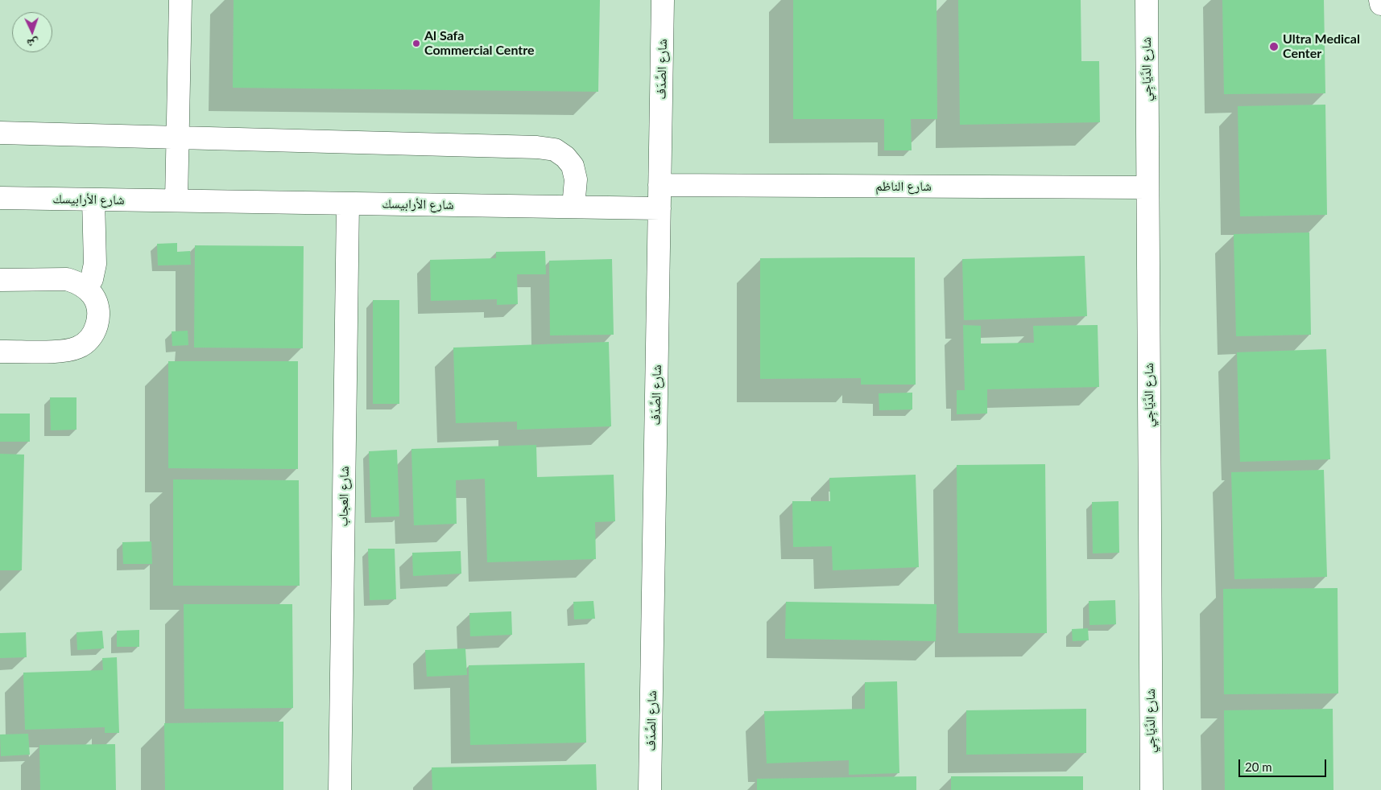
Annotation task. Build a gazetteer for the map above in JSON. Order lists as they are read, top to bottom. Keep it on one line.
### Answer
{"streets":{"street":["شارع الصَّدَف","شارع الدَّيَاجِي","شارع الناظم","شارع الأرابيسك","شارع العجاب"]},"crossings":[["شارع الصَّدَف","شارع الناظم"],["شارع الصَّدَف","شارع الأرابيسك"],["شارع الدَّيَاجِي","شارع الناظم"],["شارع الأرابيسك","شارع العجاب"]],"places":["Al Safa Commercial Centre","Ultra Medical Center"],"scale_bar":"20 m","north":"bottom"}
